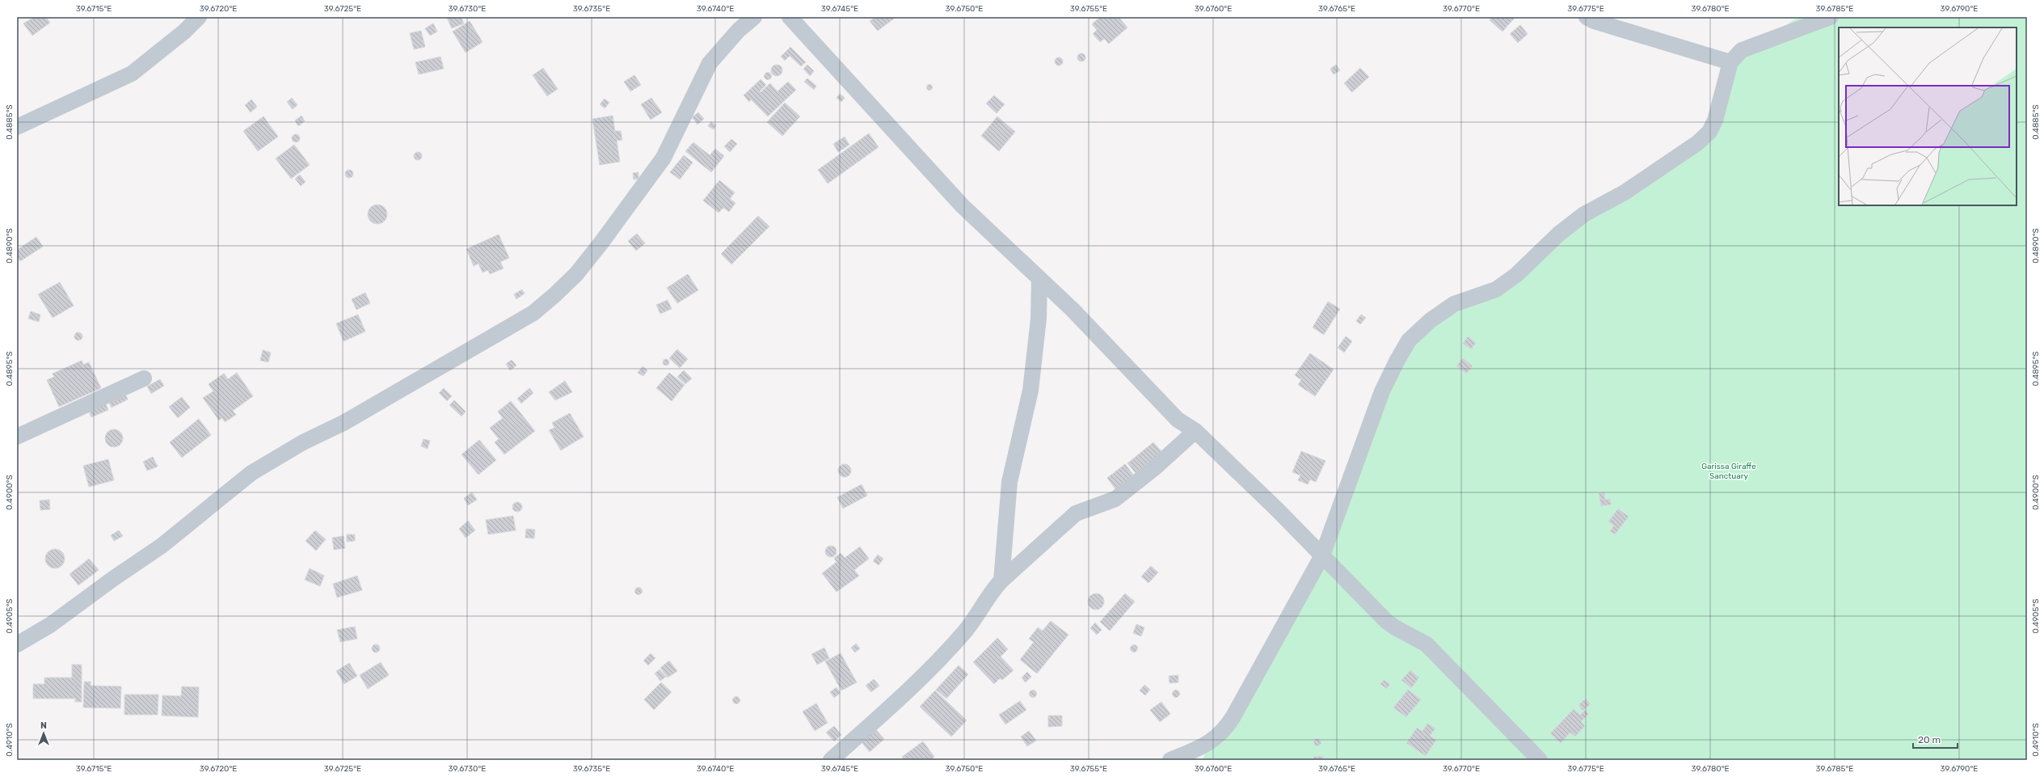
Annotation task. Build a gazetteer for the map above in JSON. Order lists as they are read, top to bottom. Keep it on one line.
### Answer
{"parks":["Garissa Giraffe Sanctuary"],"scale_bar":"20 m","north":"top","coordinates":["39.6715°E","39.6720°E","39.6725°E","39.6730°E","39.6735°E","39.6740°E","39.6745°E","39.6750°E","39.6755°E","39.6760°E","39.6765°E","39.6770°E","39.6775°E","39.6780°E","39.6785°E","39.6790°E","0.4885°S","0.4890°S","0.4895°S","0.4900°S","0.4905°S","0.4910°S"]}
